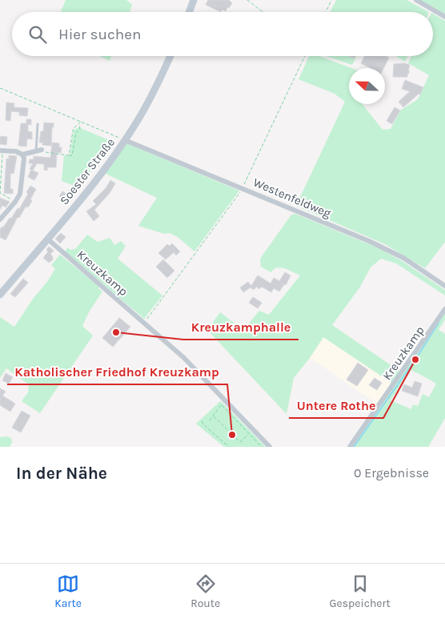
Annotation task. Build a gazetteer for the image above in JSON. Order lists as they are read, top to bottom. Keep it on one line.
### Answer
{"streets":{"main road":["Soester Straße"],"street":["Westenfeldweg","Kreuzkamp"]},"crossings":[["Soester Straße","Westenfeldweg"],["Soester Straße","Kreuzkamp"]],"places":["Kreuzkamphalle","Untere Rothe","Katholischer Friedhof Kreuzkamp"],"north":"left","page":{"search":"Hier suchen","heading":["In der Nähe","0 Ergebnisse"],"nav":["Karte","Route","Gespeichert"]}}
